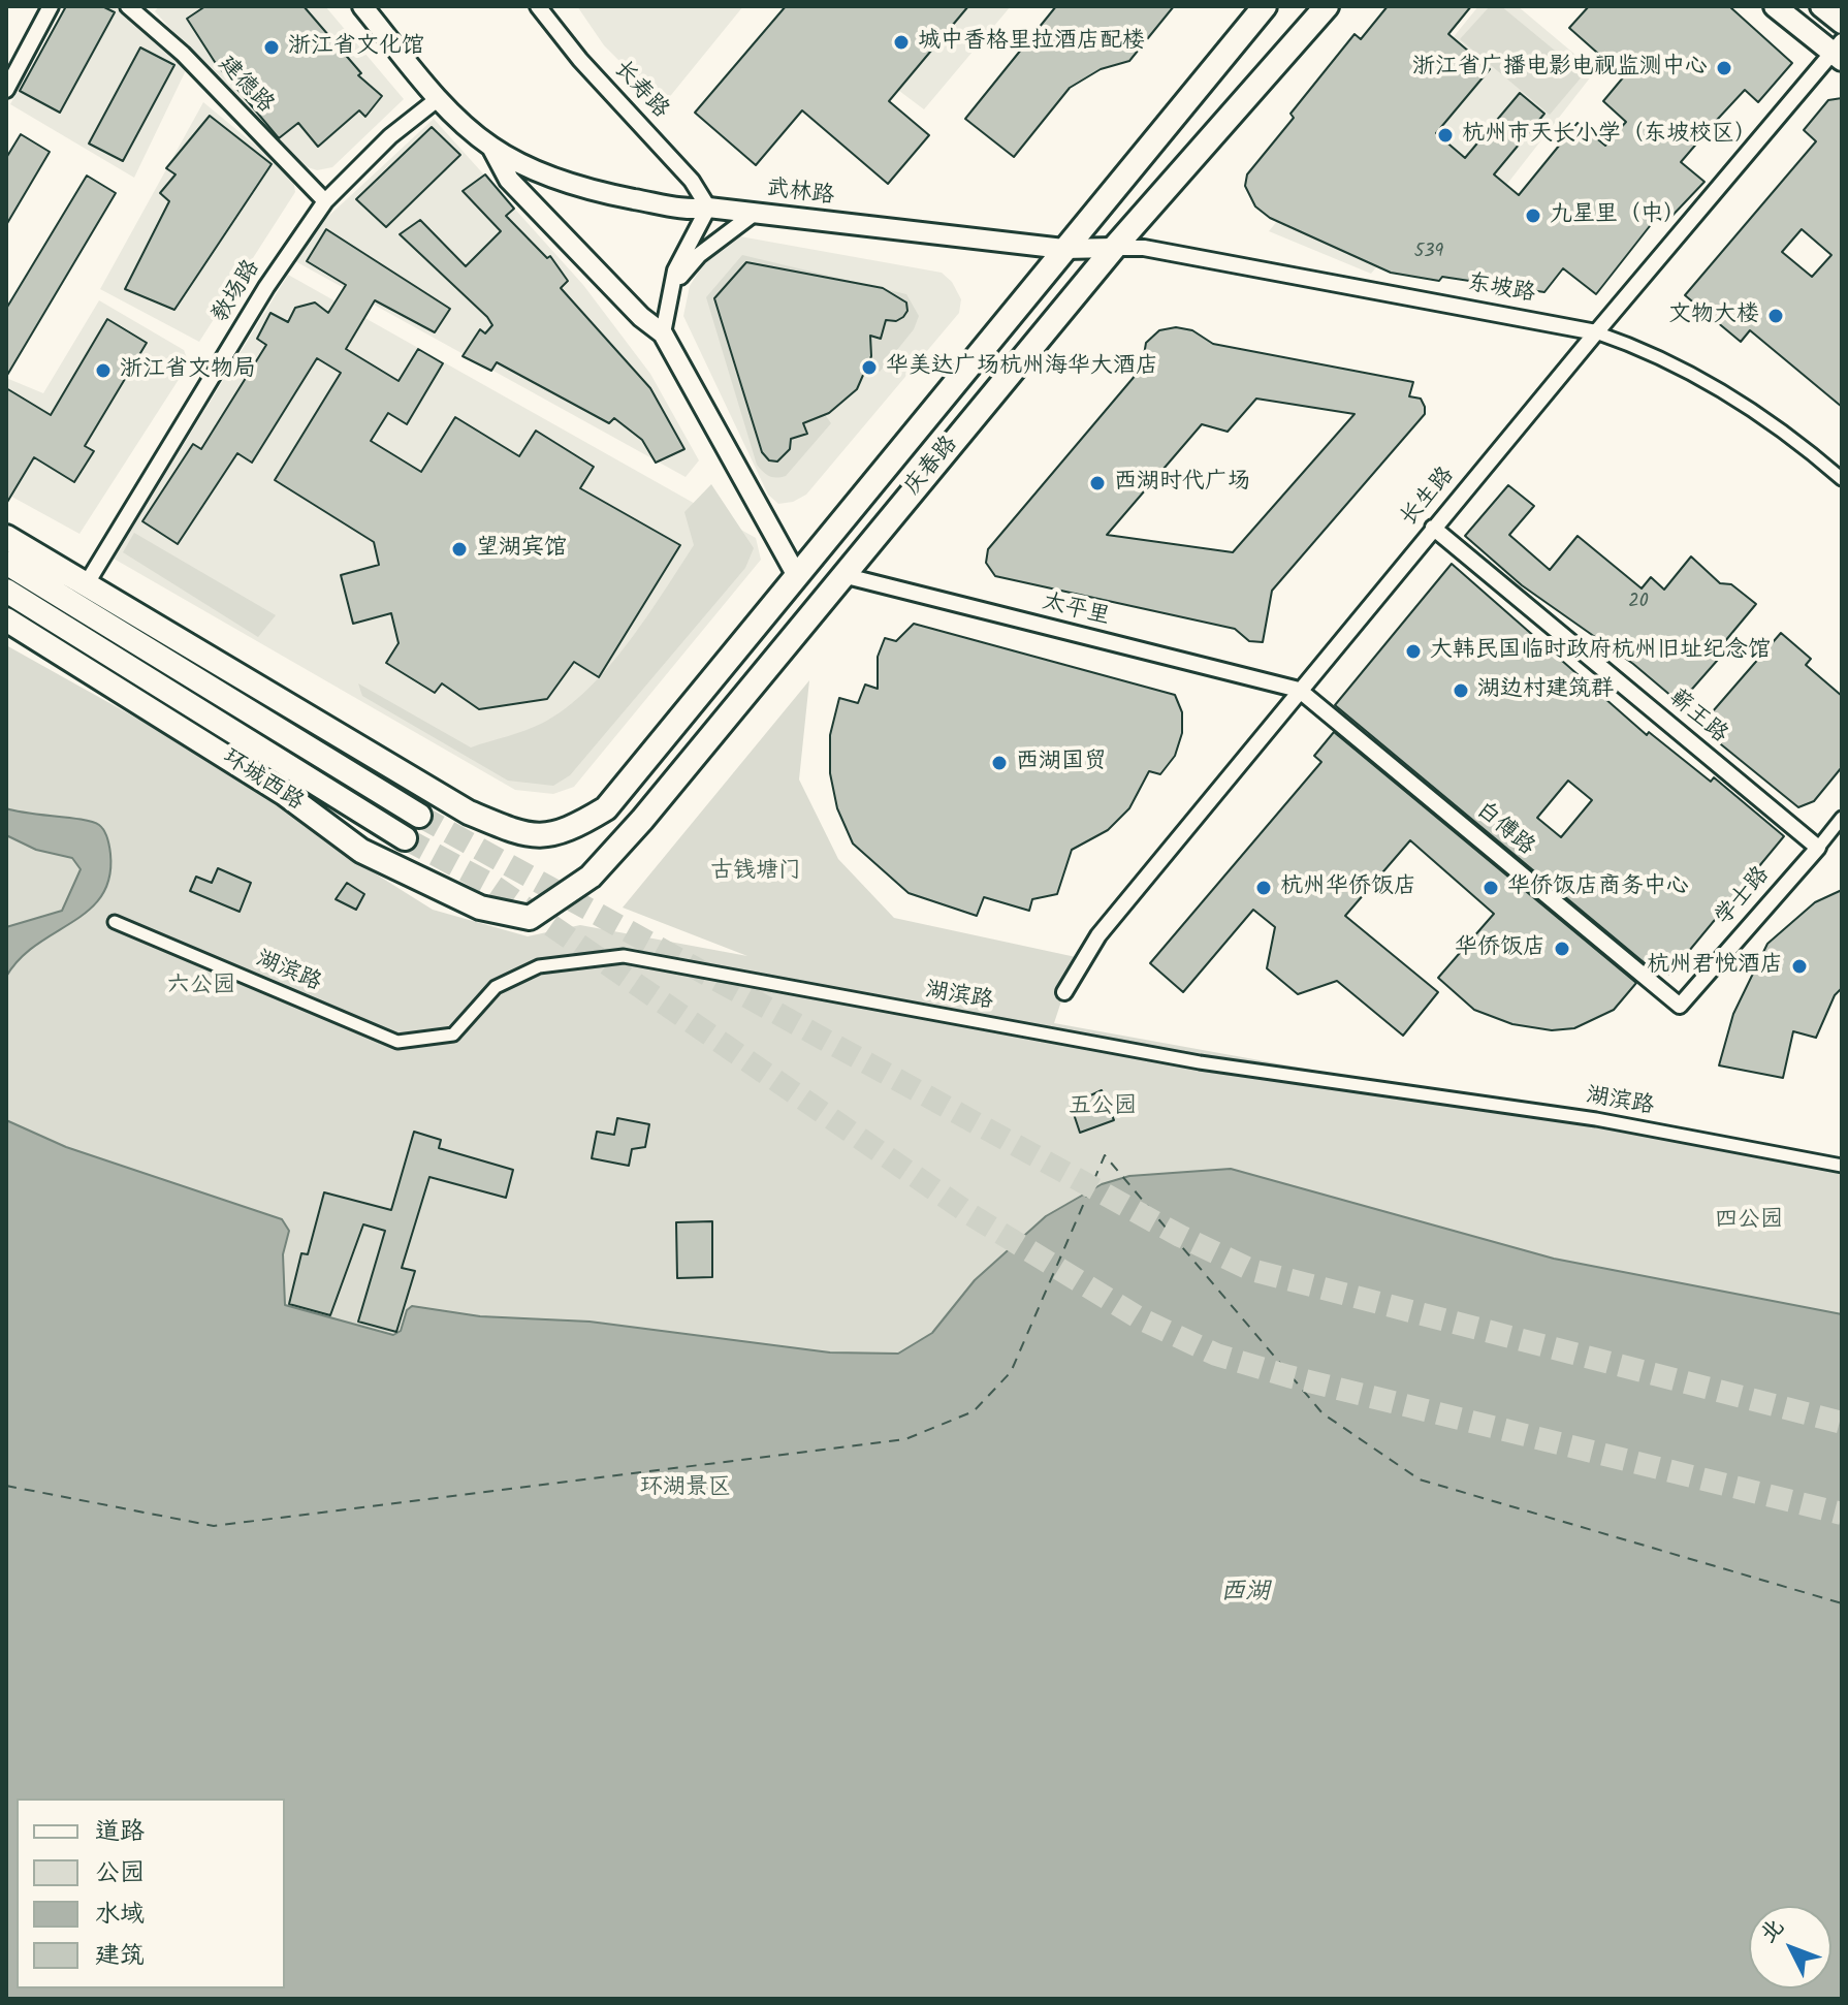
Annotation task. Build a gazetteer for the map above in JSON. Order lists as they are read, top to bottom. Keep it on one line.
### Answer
{"streets":{"main road":["庆春路","环城西路"],"street":["建德路","长寿路","武林路","东坡路","教场路","长生路","太平里","蕲王路","白傅路","学士路","湖滨路"]},"crossings":[["建德路","教场路"],["长寿路","武林路"],["武林路","东坡路"],["武林路","教场路"],["武林路","庆春路"],["东坡路","庆春路"],["东坡路","长生路"],["教场路","庆春路"],["庆春路","太平里"],["庆春路","环城西路"],["长生路","太平里"],["长生路","蕲王路"],["长生路","白傅路"],["太平里","白傅路"],["蕲王路","学士路"],["白傅路","学士路"]],"water":["西湖"],"parks":["古钱塘门","六公园","五公园","四公园","环湖景区"],"places":["城中香格里拉酒店配楼","浙江省文化馆","浙江省广播电影电视监测中心","杭州市天长小学（东坡校区）","九星里（中）","文物大楼","华美达广场杭州海华大酒店","浙江省文物局","西湖时代广场","望湖宾馆","大韩民国临时政府杭州旧址纪念馆","湖边村建筑群","西湖国贸","杭州华侨饭店","华侨饭店商务中心","华侨饭店","杭州君悦酒店"],"house_numbers":["539","20"],"legend":["道路","公园","水域","建筑"],"north":"top left"}
